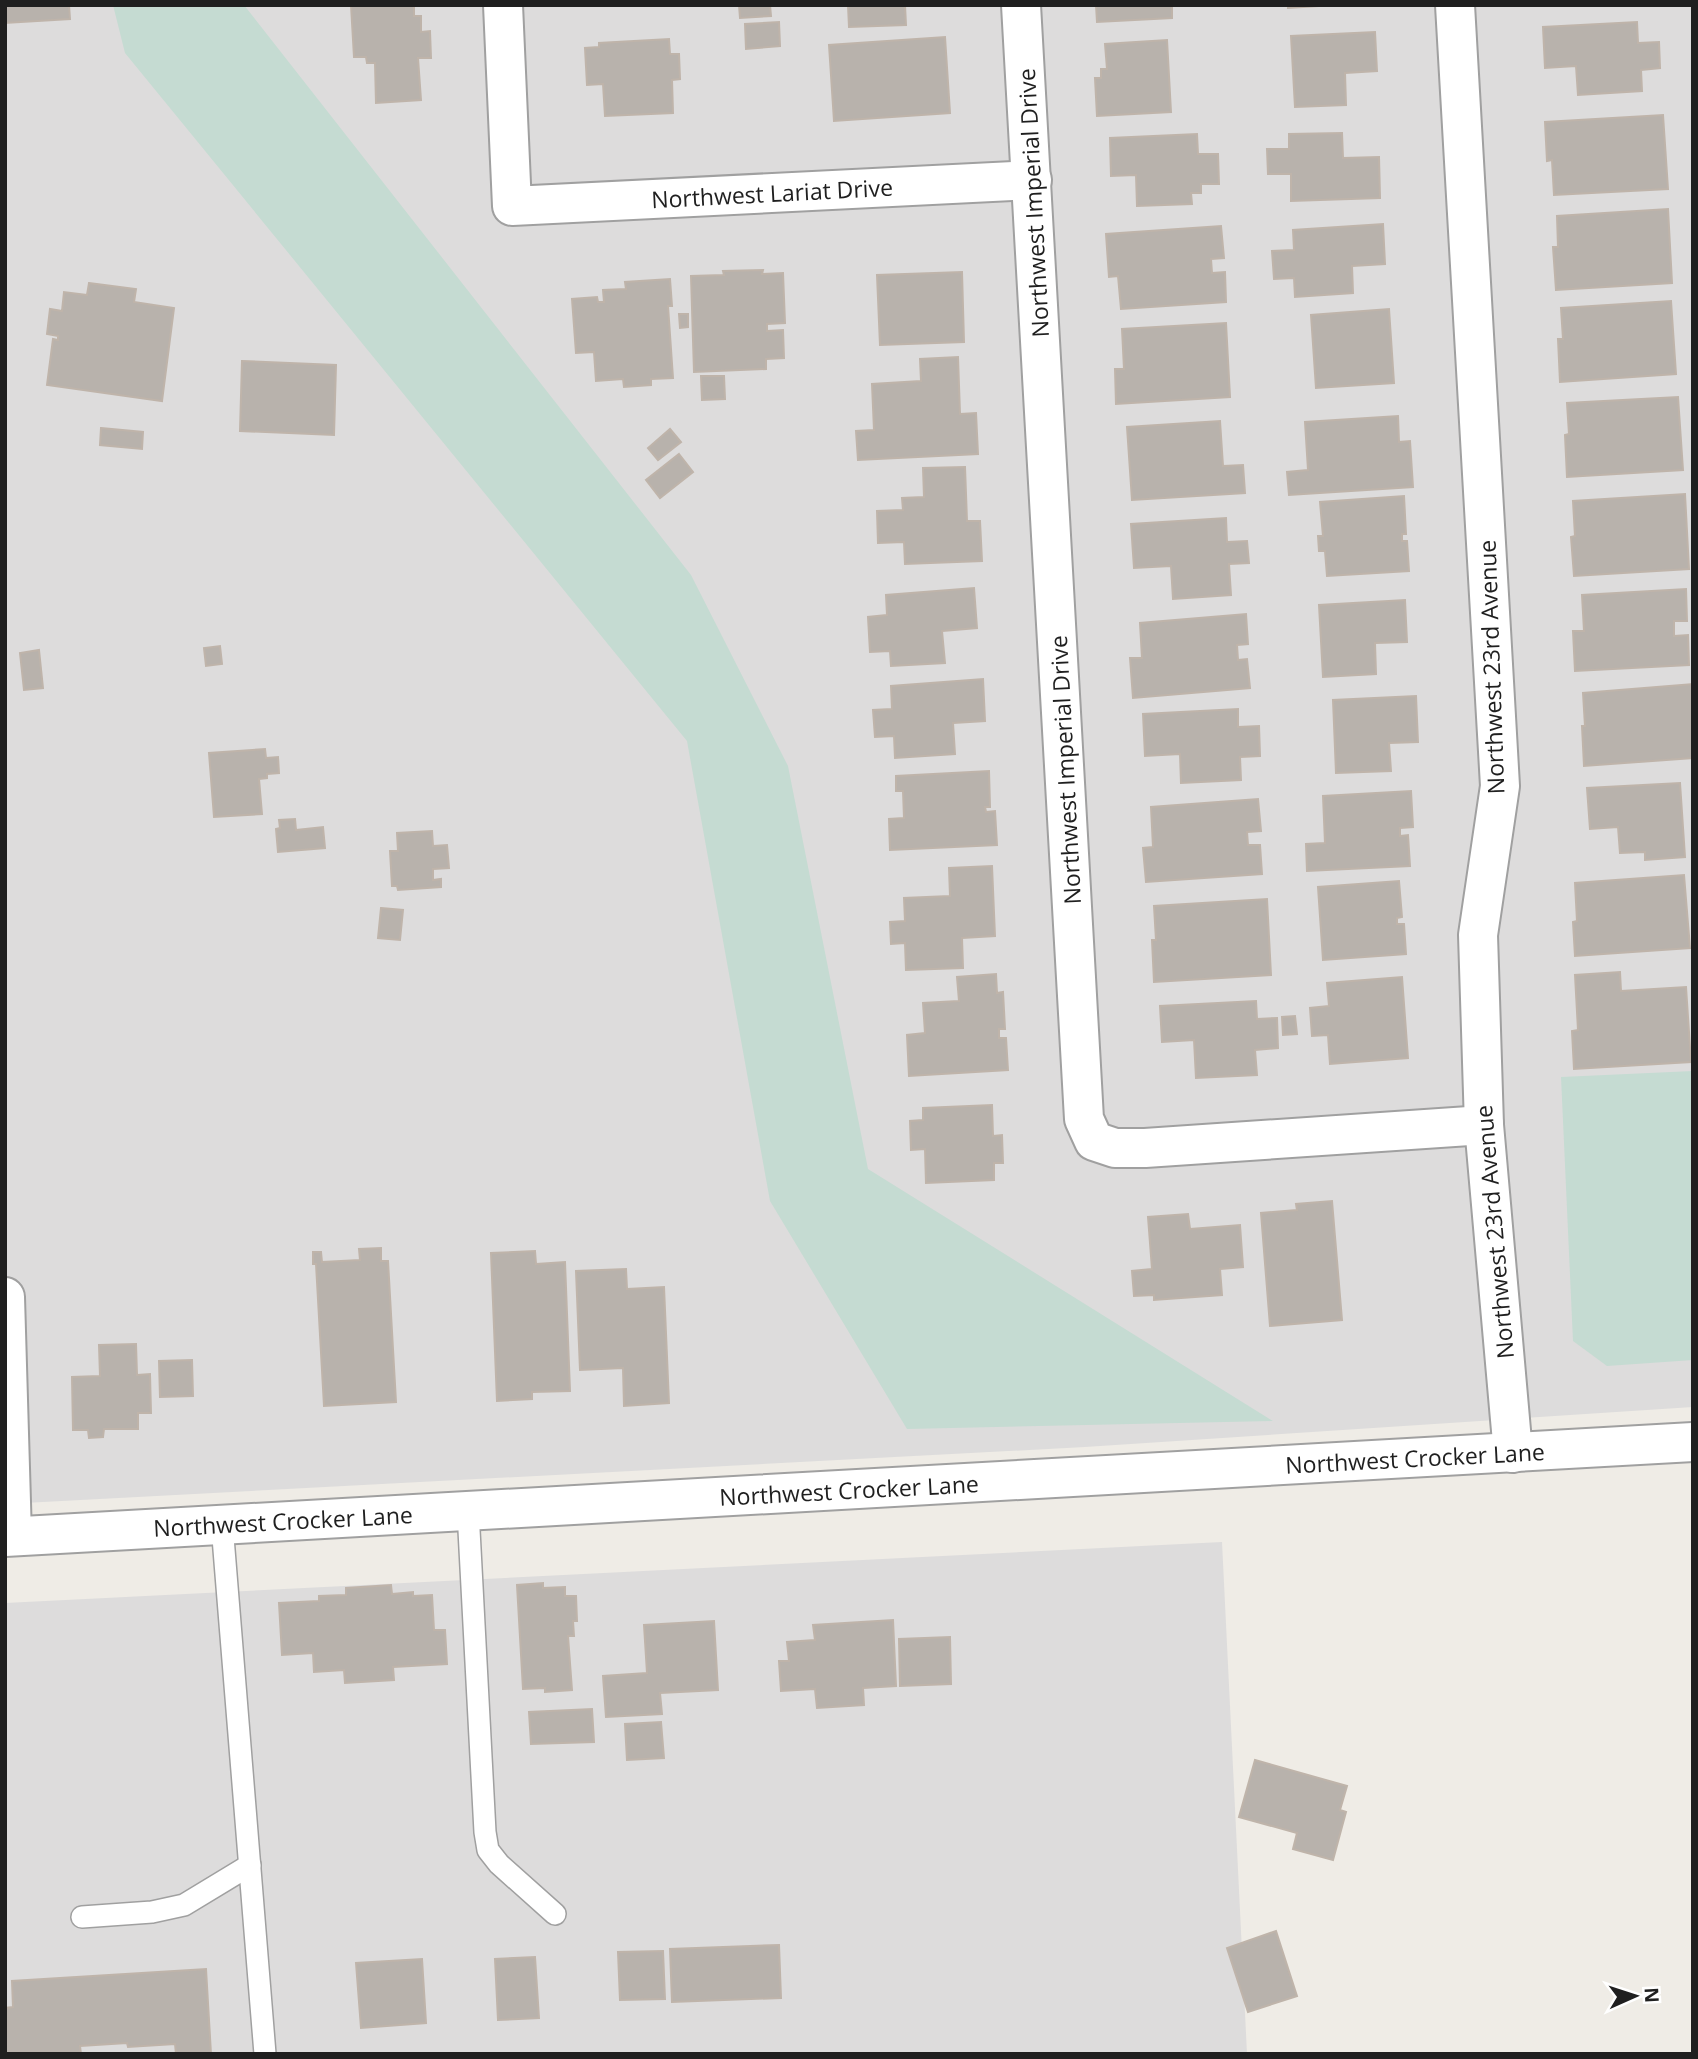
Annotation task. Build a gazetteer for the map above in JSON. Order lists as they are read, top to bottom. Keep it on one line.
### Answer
{"streets":{"street":["Northwest Lariat Drive","Northwest Imperial Drive","Northwest 23rd Avenue","Northwest Crocker Lane"]},"crossings":[["Northwest Lariat Drive","Northwest Imperial Drive"],["Northwest Imperial Drive","Northwest 23rd Avenue"],["Northwest 23rd Avenue","Northwest Crocker Lane"]],"north":"right"}
